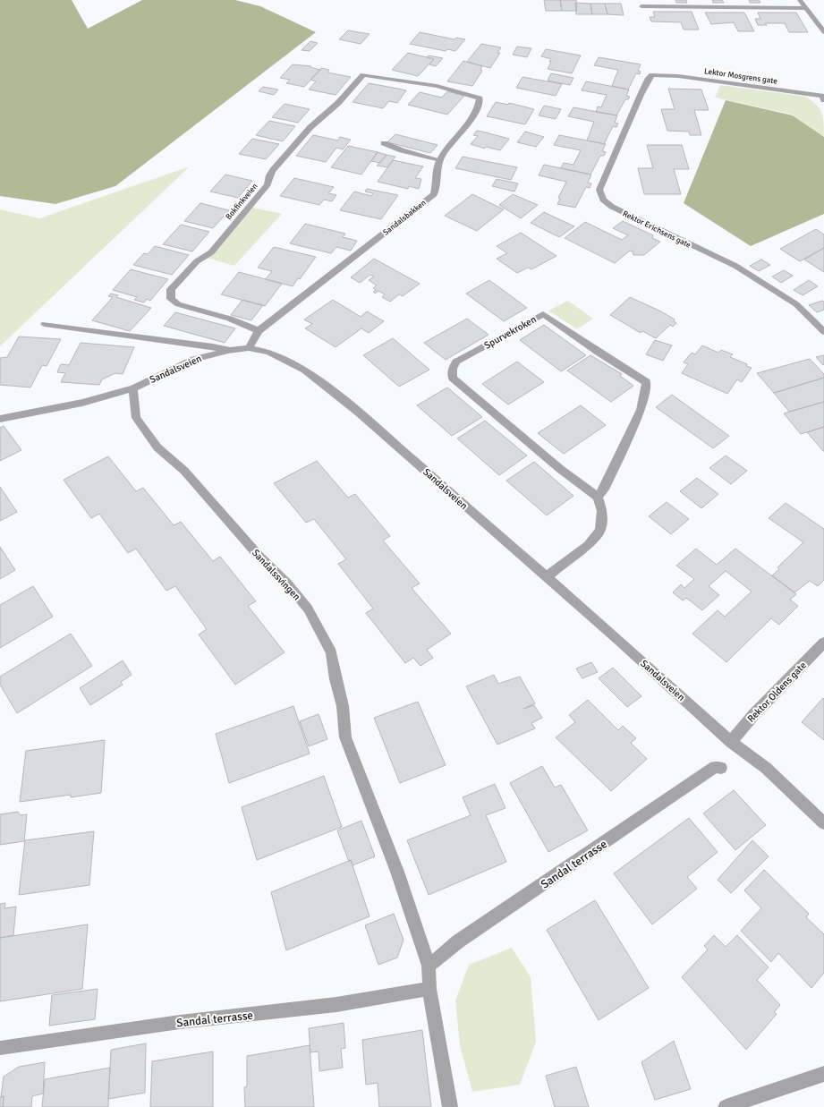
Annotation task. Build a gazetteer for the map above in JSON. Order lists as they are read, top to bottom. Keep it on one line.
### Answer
{"streets":{"street":["Lektor Mosgrens gate","Bokfinkveien","Sandalsbakken","Rektor Erichsens gate","Spurvekroken","Sandalsveien","Sandalssvingen","Rektor Oldens gate","Sandal terrasse"]},"crossings":[["Lektor Mosgrens gate","Rektor Erichsens gate"],["Bokfinkveien","Sandalsbakken"],["Sandalsbakken","Sandalsveien"],["Sandalsveien","Sandalssvingen"],["Sandalsveien","Rektor Oldens gate"],["Sandalssvingen","Sandal terrasse"]]}
